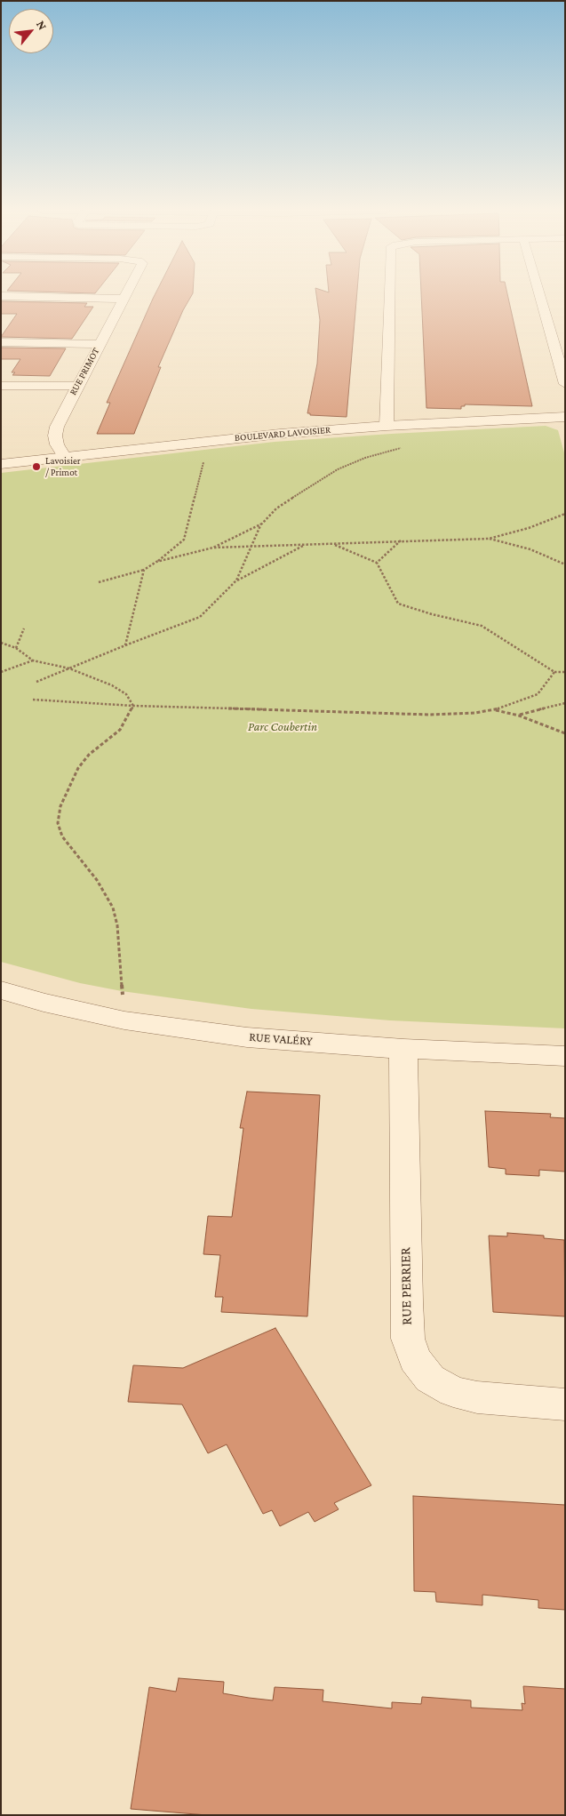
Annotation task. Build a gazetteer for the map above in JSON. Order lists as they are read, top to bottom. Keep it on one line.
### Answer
{"streets":{"street":["RUE PRIMOT","BOULEVARD LAVOISIER","RUE VALÉRY","RUE PERRIER"]},"crossings":[["RUE PRIMOT","BOULEVARD LAVOISIER"],["RUE VALÉRY","RUE PERRIER"]],"parks":["Parc Coubertin"],"places":["Lavoisier / Primot"],"north":"top right"}
